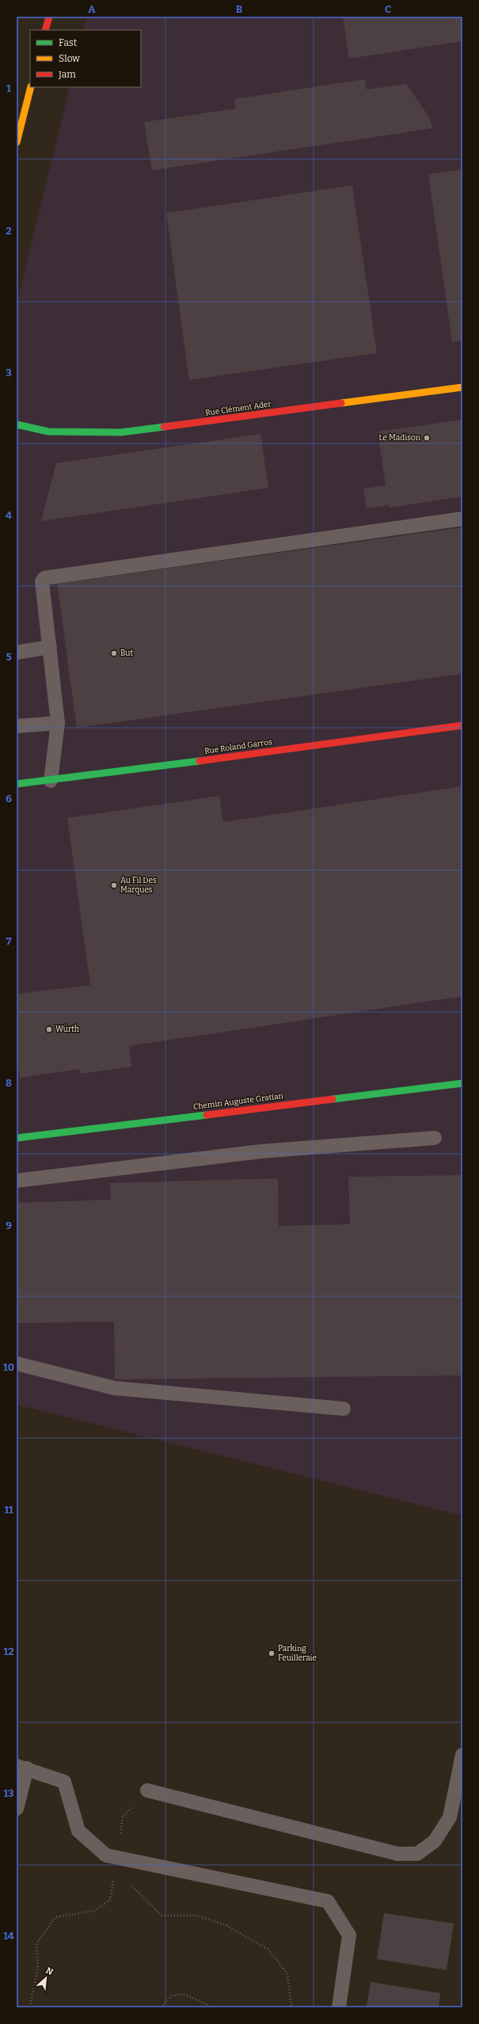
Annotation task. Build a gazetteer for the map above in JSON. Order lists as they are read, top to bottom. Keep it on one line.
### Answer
{"streets":{"street":["Rue Clément Ader","Rue Roland Garros","Chemin Auguste Gratian"]},"places":["Le Madison","But","Au Fil Des Marques","Würth","Parking Feuilleraie"],"legend":["Fast","Slow","Jam"],"north":"top right","grid":{"columns":["A","B","C"],"rows":["1","2","3","4","5","6","7","8","9","10","11","12","13","14"]}}
